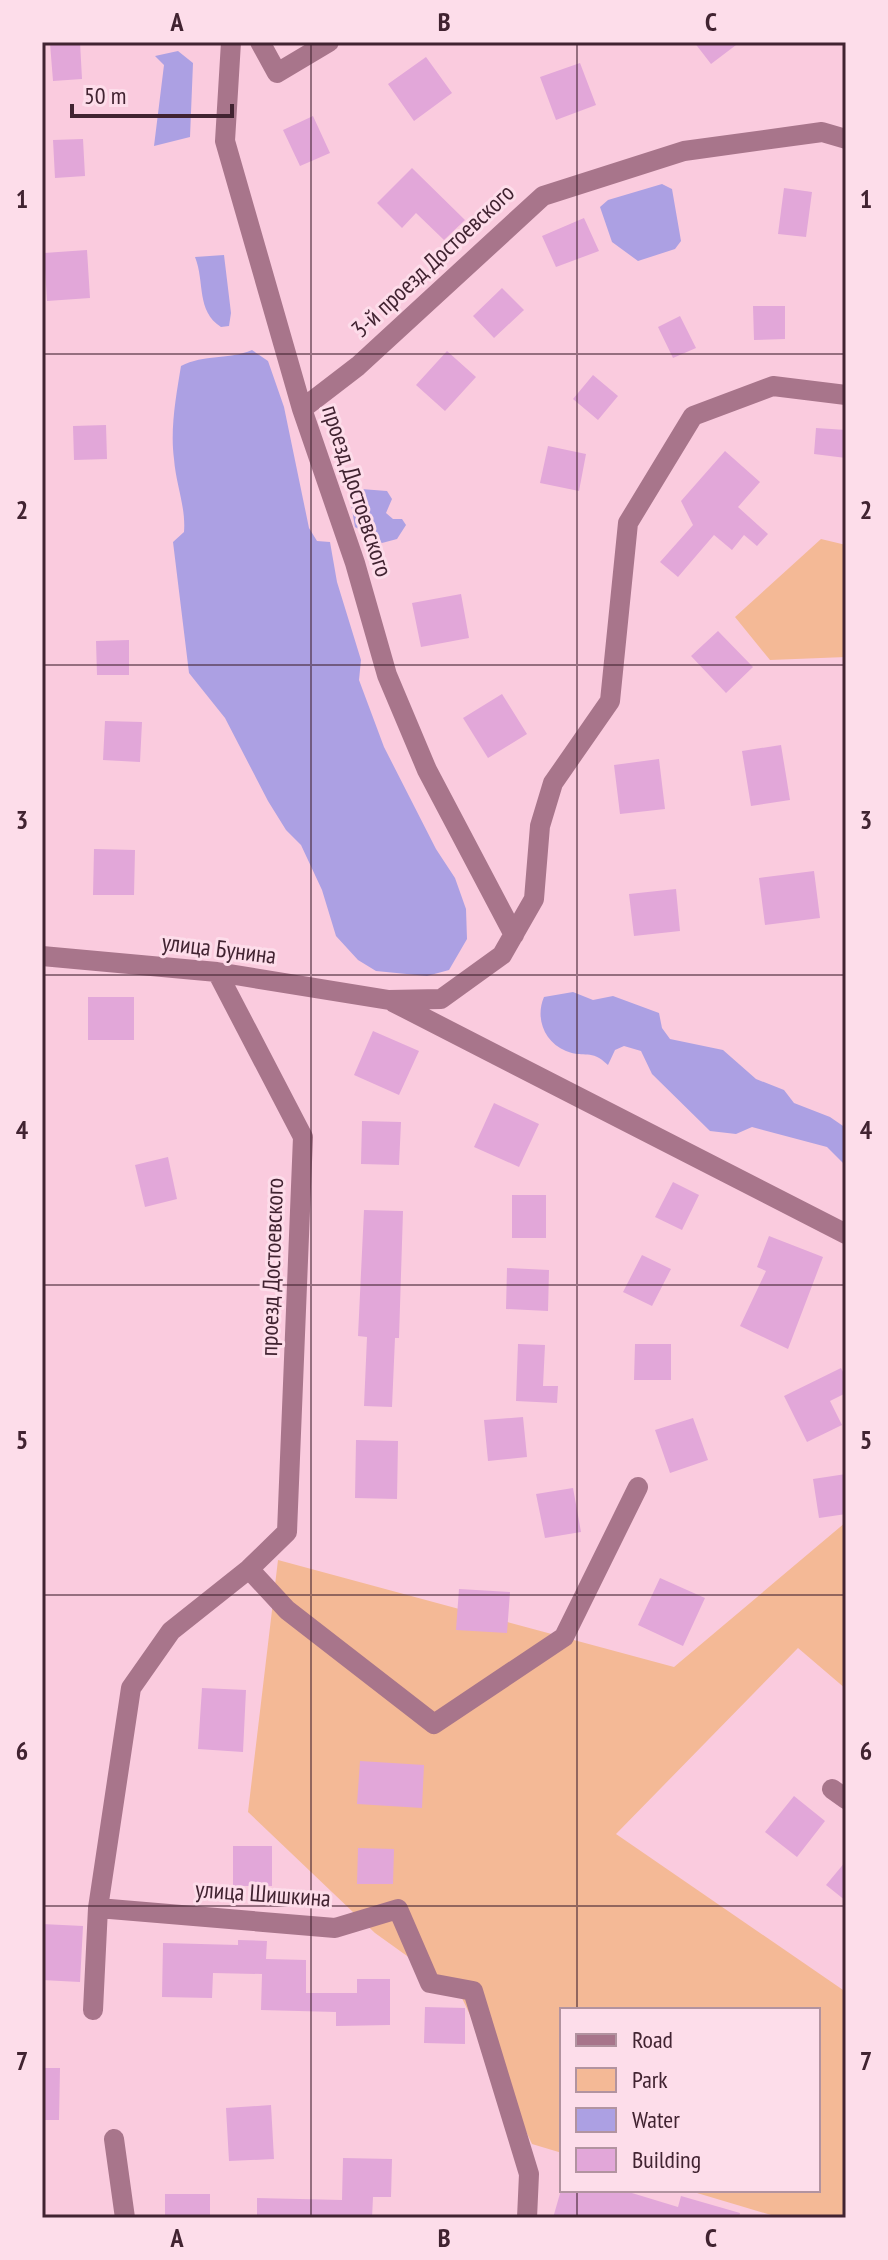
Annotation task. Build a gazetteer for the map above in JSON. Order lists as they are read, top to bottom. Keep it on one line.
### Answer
{"streets":{"street":["3-й проезд Достоевского","проезд Достоевского","улица Бунина","улица Шишкина"]},"crossings":[["3-й проезд Достоевского","проезд Достоевского"],["проезд Достоевского","улица Бунина"]],"legend":["Road","Park","Water","Building"],"scale_bar":"50 m","grid":{"columns":["A","B","C"],"rows":["1","2","3","4","5","6","7"]}}
